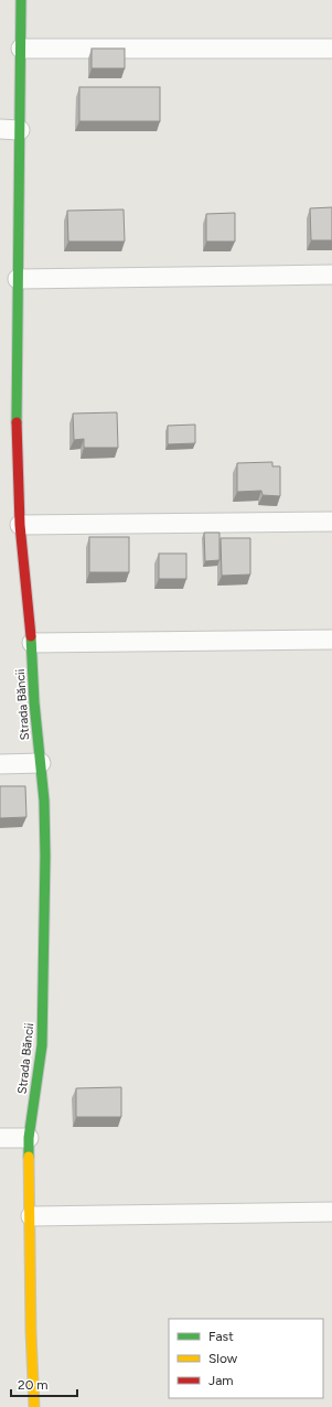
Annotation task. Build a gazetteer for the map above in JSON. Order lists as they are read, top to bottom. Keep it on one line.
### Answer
{"streets":{"street":["Strada Băncii"]},"legend":["Fast","Slow","Jam"],"scale_bar":"20 m"}
